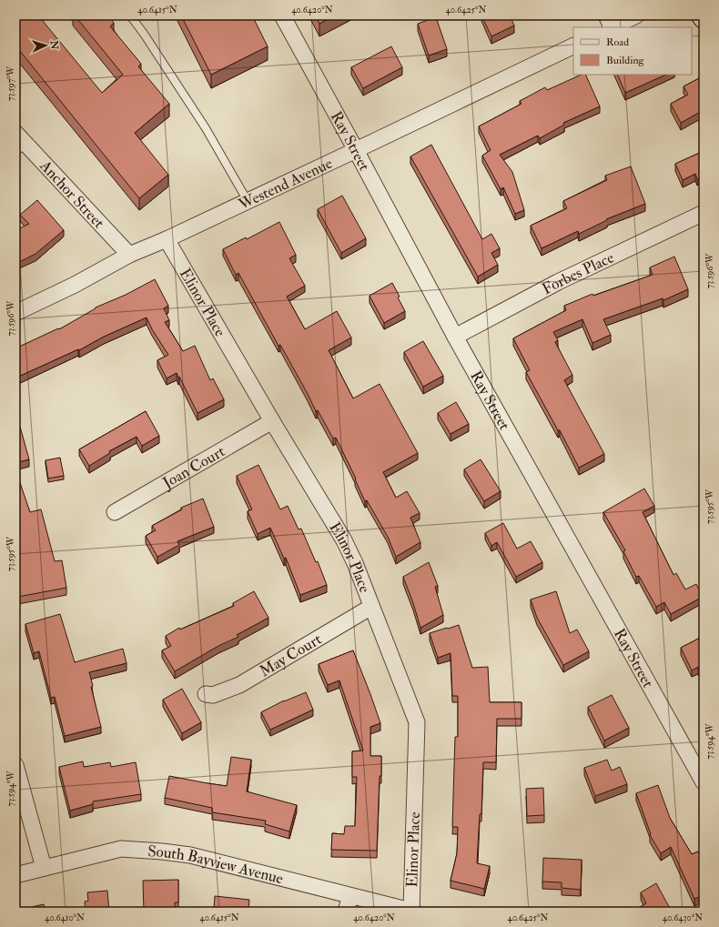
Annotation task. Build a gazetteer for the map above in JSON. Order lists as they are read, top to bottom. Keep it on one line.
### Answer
{"streets":{"street":["Ray Street","Westend Avenue","Anchor Street","Forbes Place","Elinor Place","Joan Court","May Court","South Bayview Avenue"]},"crossings":[["Ray Street","Westend Avenue"],["Ray Street","Forbes Place"],["Westend Avenue","Anchor Street"],["Westend Avenue","Elinor Place"],["Elinor Place","Joan Court"],["Elinor Place","May Court"],["Elinor Place","South Bayview Avenue"]],"legend":["Road","Building"],"north":"right","coordinates":["40.6415°N","40.6420°N","40.6425°N","73.597°W","73.596°W","73.595°W","73.594°W","40.6410°N","40.6430°N"]}
